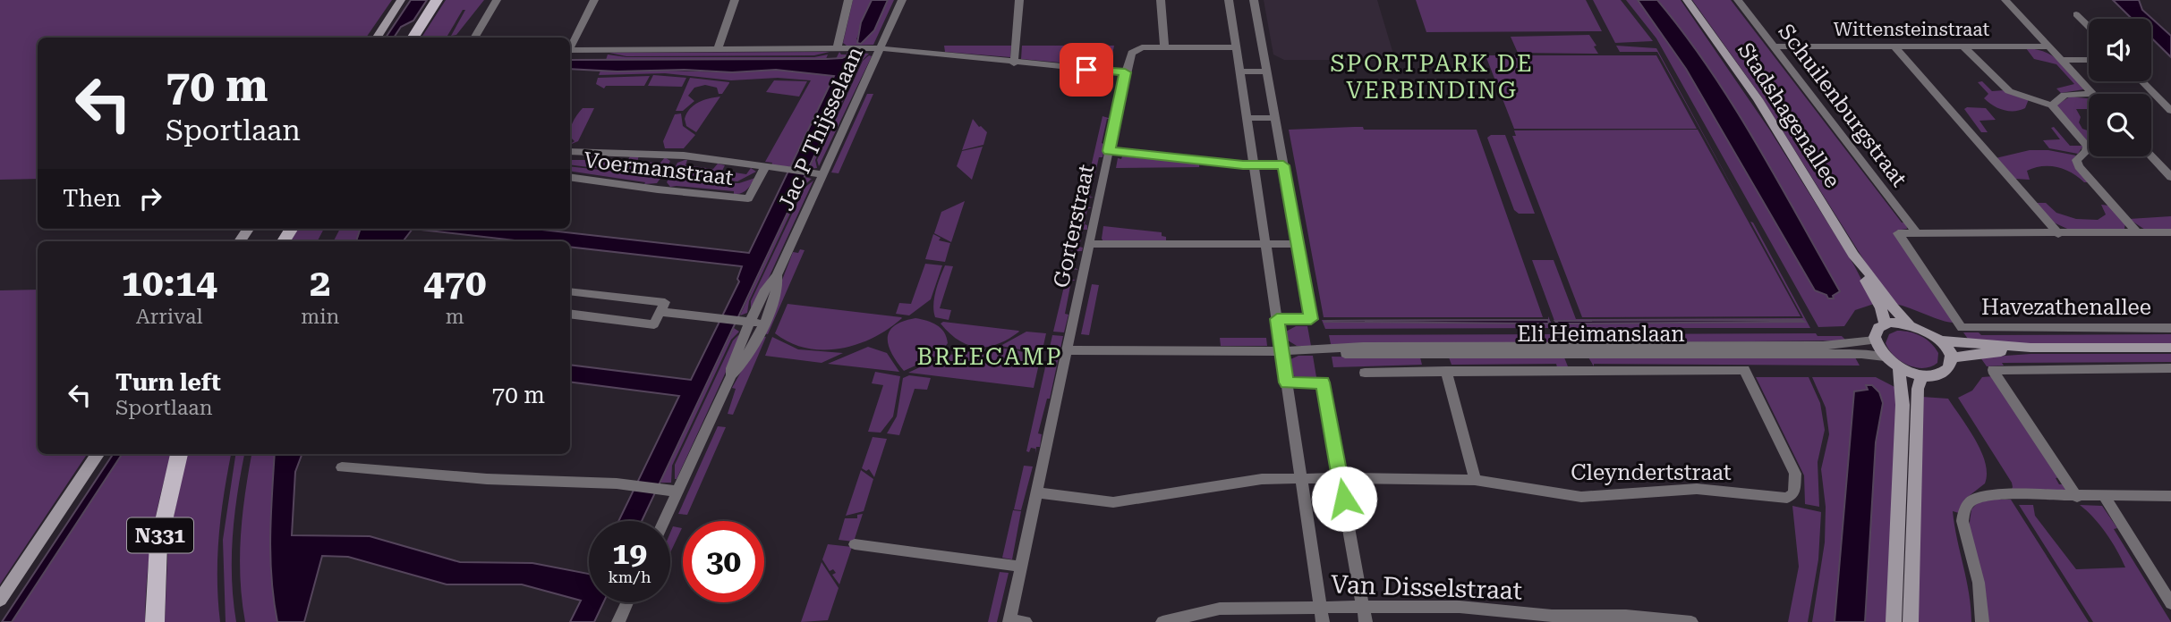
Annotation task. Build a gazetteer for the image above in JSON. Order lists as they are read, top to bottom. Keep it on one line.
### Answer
{"streets":{"main road":["Stadshagenallee","Havezathenallee","N331"],"street":["Wittensteinstraat","Schuilenburgstraat","Jac P Thijsselaan","Voermanstraat","Gorterstraat","Eli Heimanslaan","Cleyndertstraat","Van Disselstraat"]},"crossings":[["Wittensteinstraat","Schuilenburgstraat"],["Schuilenburgstraat","Havezathenallee"],["Jac P Thijsselaan","Voermanstraat"],["Gorterstraat","Eli Heimanslaan"]],"districts":["SPORTPARK DE VERBINDING","BREECAMP"],"page":{"turn":["70 m","Sportlaan"],"then":"Then","eta":["10:14","Arrival","2","min","470","m"],"list":[{"name":"Turn left","note":"Sportlaan","value":"70 m"}],"speed":"19 km/h","limit":"30"}}
